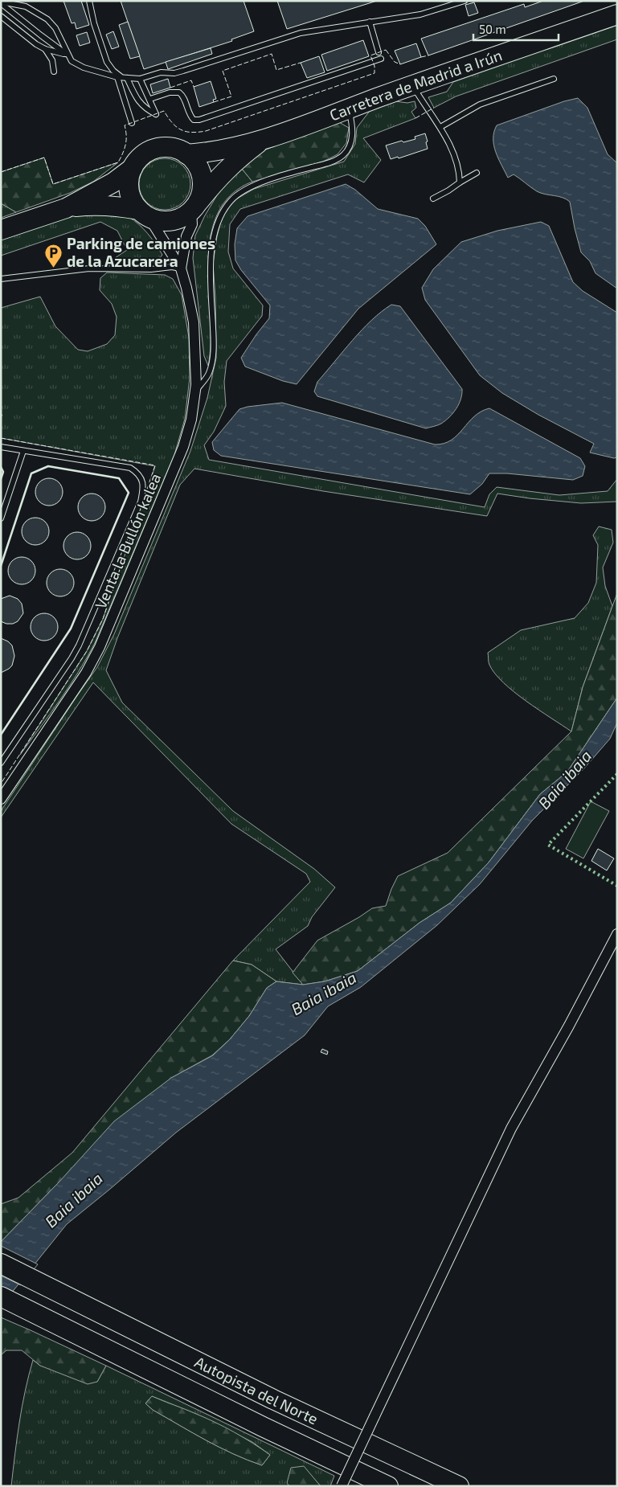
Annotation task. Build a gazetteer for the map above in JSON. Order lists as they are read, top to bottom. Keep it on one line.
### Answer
{"streets":{"highway":["Carretera de Madrid a Irún","Autopista del Norte"],"street":["Venta la Bullón kalea"]},"water":["Baia ibaia"],"places":{"parking":["Parking de camiones de la Azucarera"]},"scale_bar":"50 m"}
